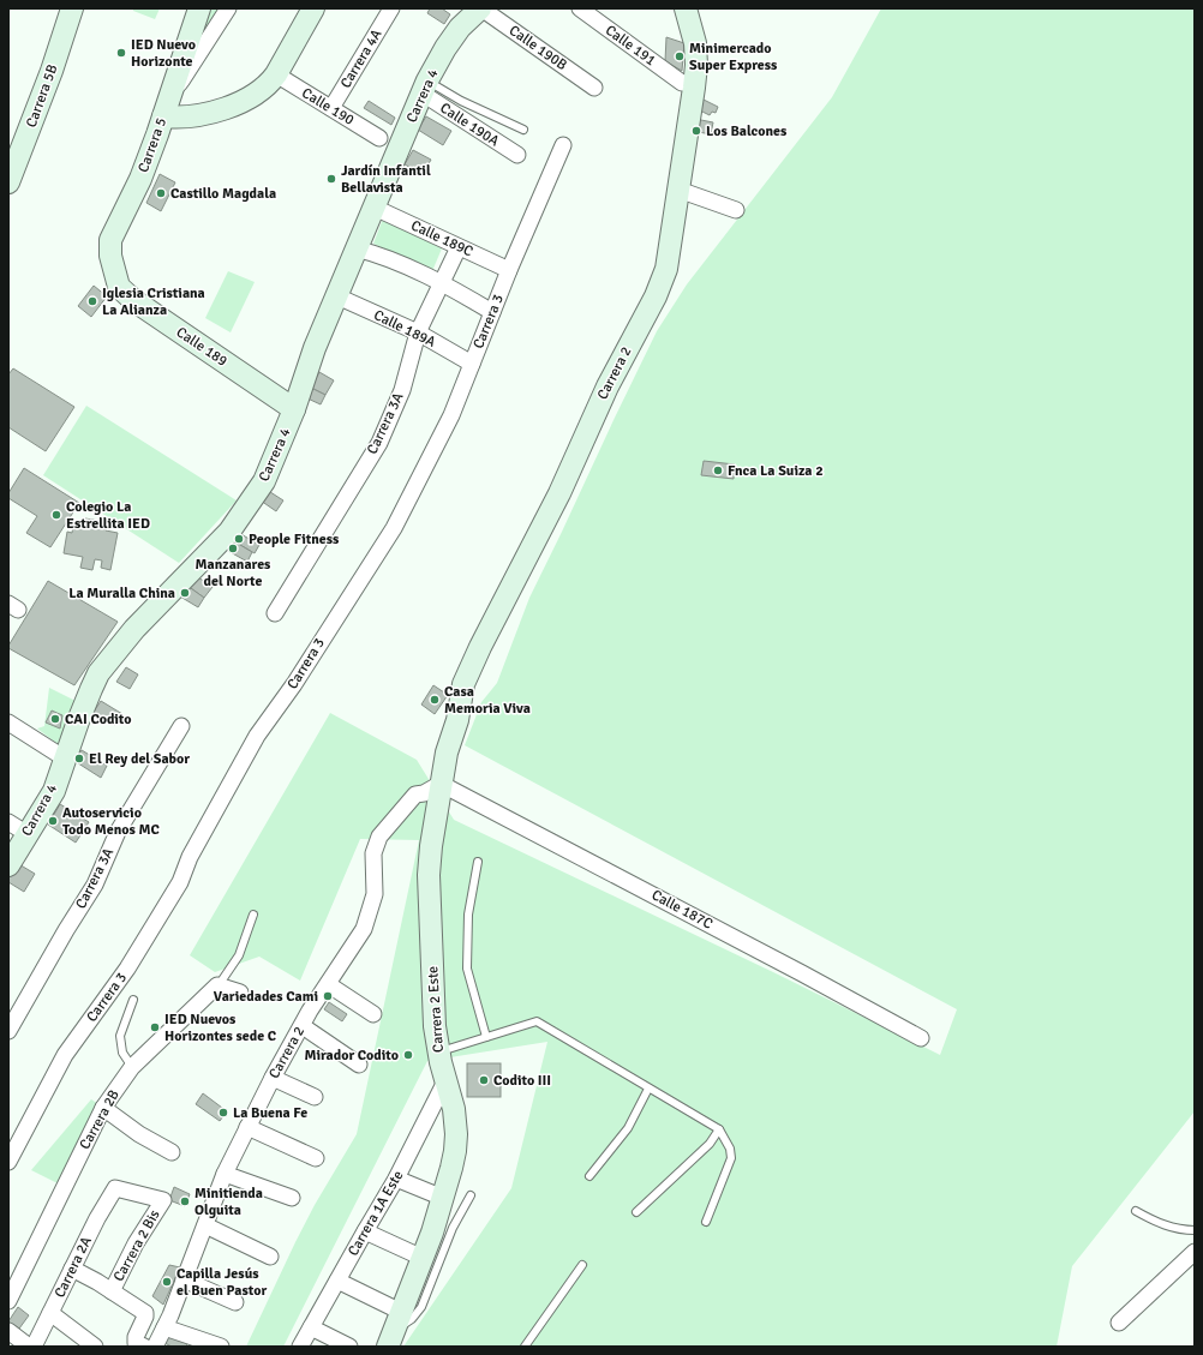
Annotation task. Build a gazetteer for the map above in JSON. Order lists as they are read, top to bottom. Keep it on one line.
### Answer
{"streets":{"main road":["Carrera 5B","Carrera 4","Carrera 5","Calle 189","Carrera 2","Carrera 2 Este"],"street":["Calle 191","Calle 190B","Carrera 4A","Calle 190","Calle 190A","Calle 189C","Carrera 3","Calle 189A","Carrera 3A","Calle 187C","Carrera 2B","Carrera 1A Este","Carrera 2 Bis","Carrera 2A"]},"crossings":[["Calle 190B","Carrera 4"],["Carrera 4A","Calle 190"],["Carrera 4","Calle 190A"],["Carrera 4","Calle 189C"],["Carrera 4","Calle 189A"],["Carrera 4","Calle 189"],["Carrera 5","Calle 189"],["Calle 189C","Carrera 3"],["Calle 189C","Carrera 3A"],["Carrera 3","Calle 189A"],["Calle 189A","Carrera 3A"],["Carrera 2","Calle 187C"],["Carrera 2","Carrera 2 Este"],["Calle 187C","Carrera 2 Este"],["Carrera 2 Este","Carrera 1A Este"],["Carrera 2 Bis","Carrera 2A"]],"places":["IED Nuevo Horizonte","Minimercado Super Express","Los Balcones","Jardín Infantil Bellavista","Castillo Magdala","Iglesia Cristiana La Alianza","Fnca La Suiza 2","Colegio La Estrellita IED","People Fitness","Manzanares del Norte","La Muralla China","Casa Memoria Viva","CAI Codito","El Rey del Sabor","Autoservicio Todo Menos MC","Variedades Cami","IED Nuevos Horizontes sede C","Mirador Codito","Codito III","La Buena Fe","Minitienda Olguita","Capilla Jesús el Buen Pastor"]}
